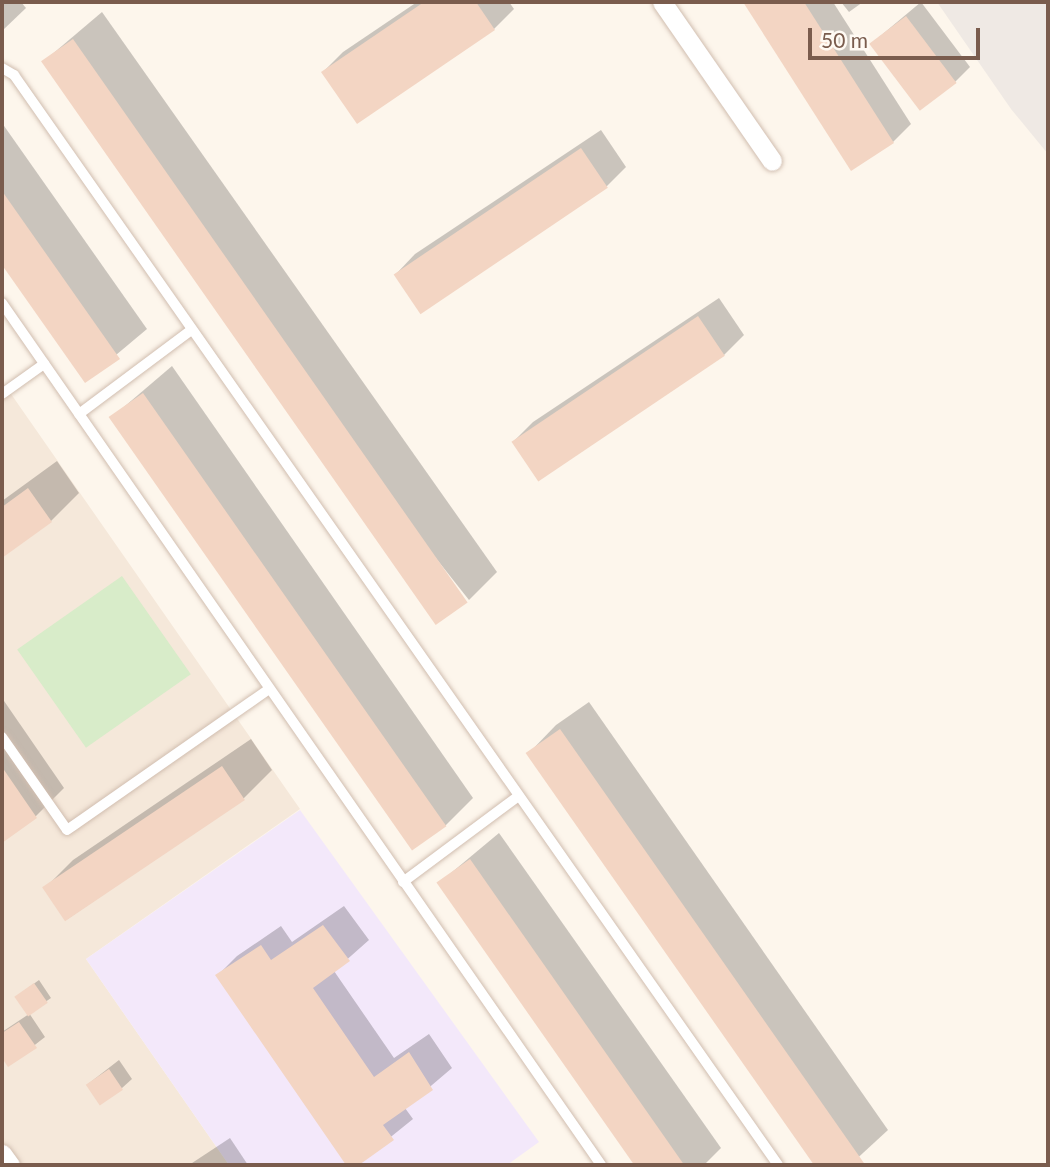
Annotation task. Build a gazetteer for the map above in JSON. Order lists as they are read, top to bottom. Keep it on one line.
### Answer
{"scale_bar":"50 m"}
